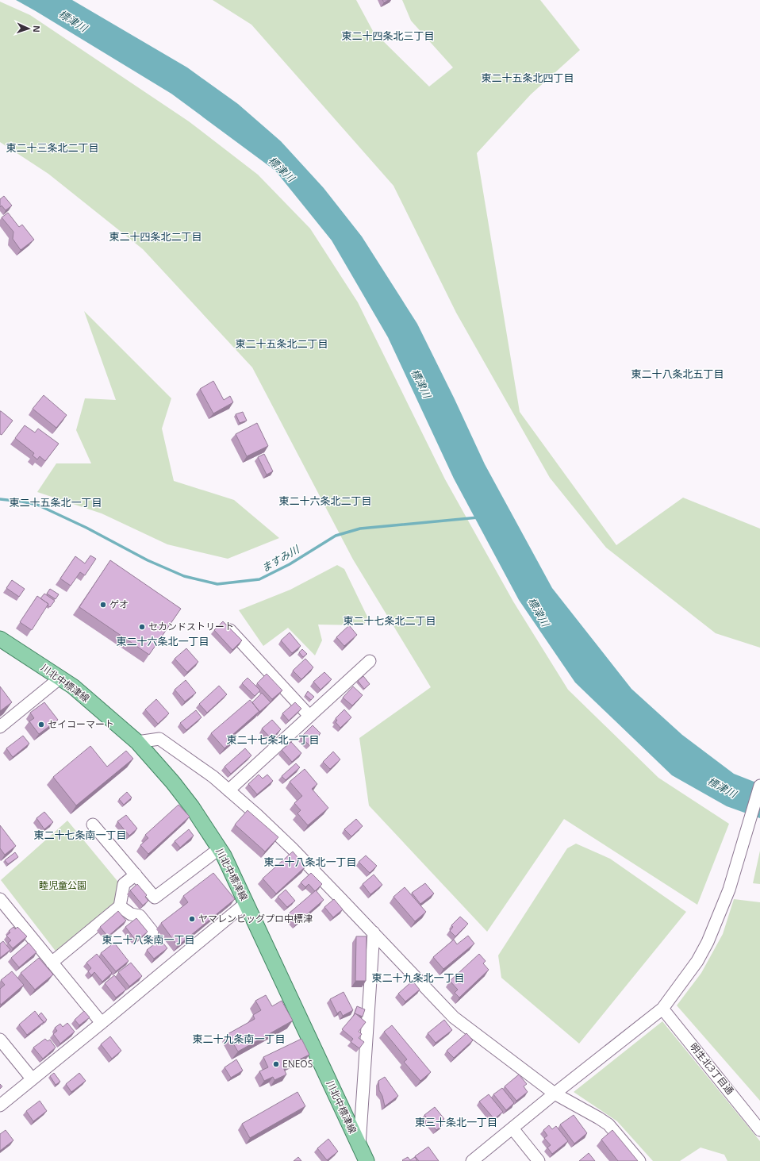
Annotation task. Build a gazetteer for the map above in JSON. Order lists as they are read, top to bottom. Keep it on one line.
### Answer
{"streets":{"main road":["川北中標津線"],"street":["明生北3丁目通"]},"districts":["東二十四条北三丁目","東二十五条北四丁目","東二十三条北二丁目","東二十四条北二丁目","東二十五条北二丁目","東二十八条北五丁目","東二十六条北二丁目","東二十五条北一丁目","東二十七条北二丁目","東二十六条北一丁目","東二十七条北一丁目","東二十七条南一丁目","東二十八条北一丁目","東二十八条南一丁目","東二十九条北一丁目","東二十九条南一丁目","東三十条北一丁目"],"water":["標津川","ますみ川"],"parks":["睦児童公園"],"places":["ゲオ","セカンドストリート","セイコーマート","ヤマレンビッグプロ中標津","ENEOS"],"north":"right"}
